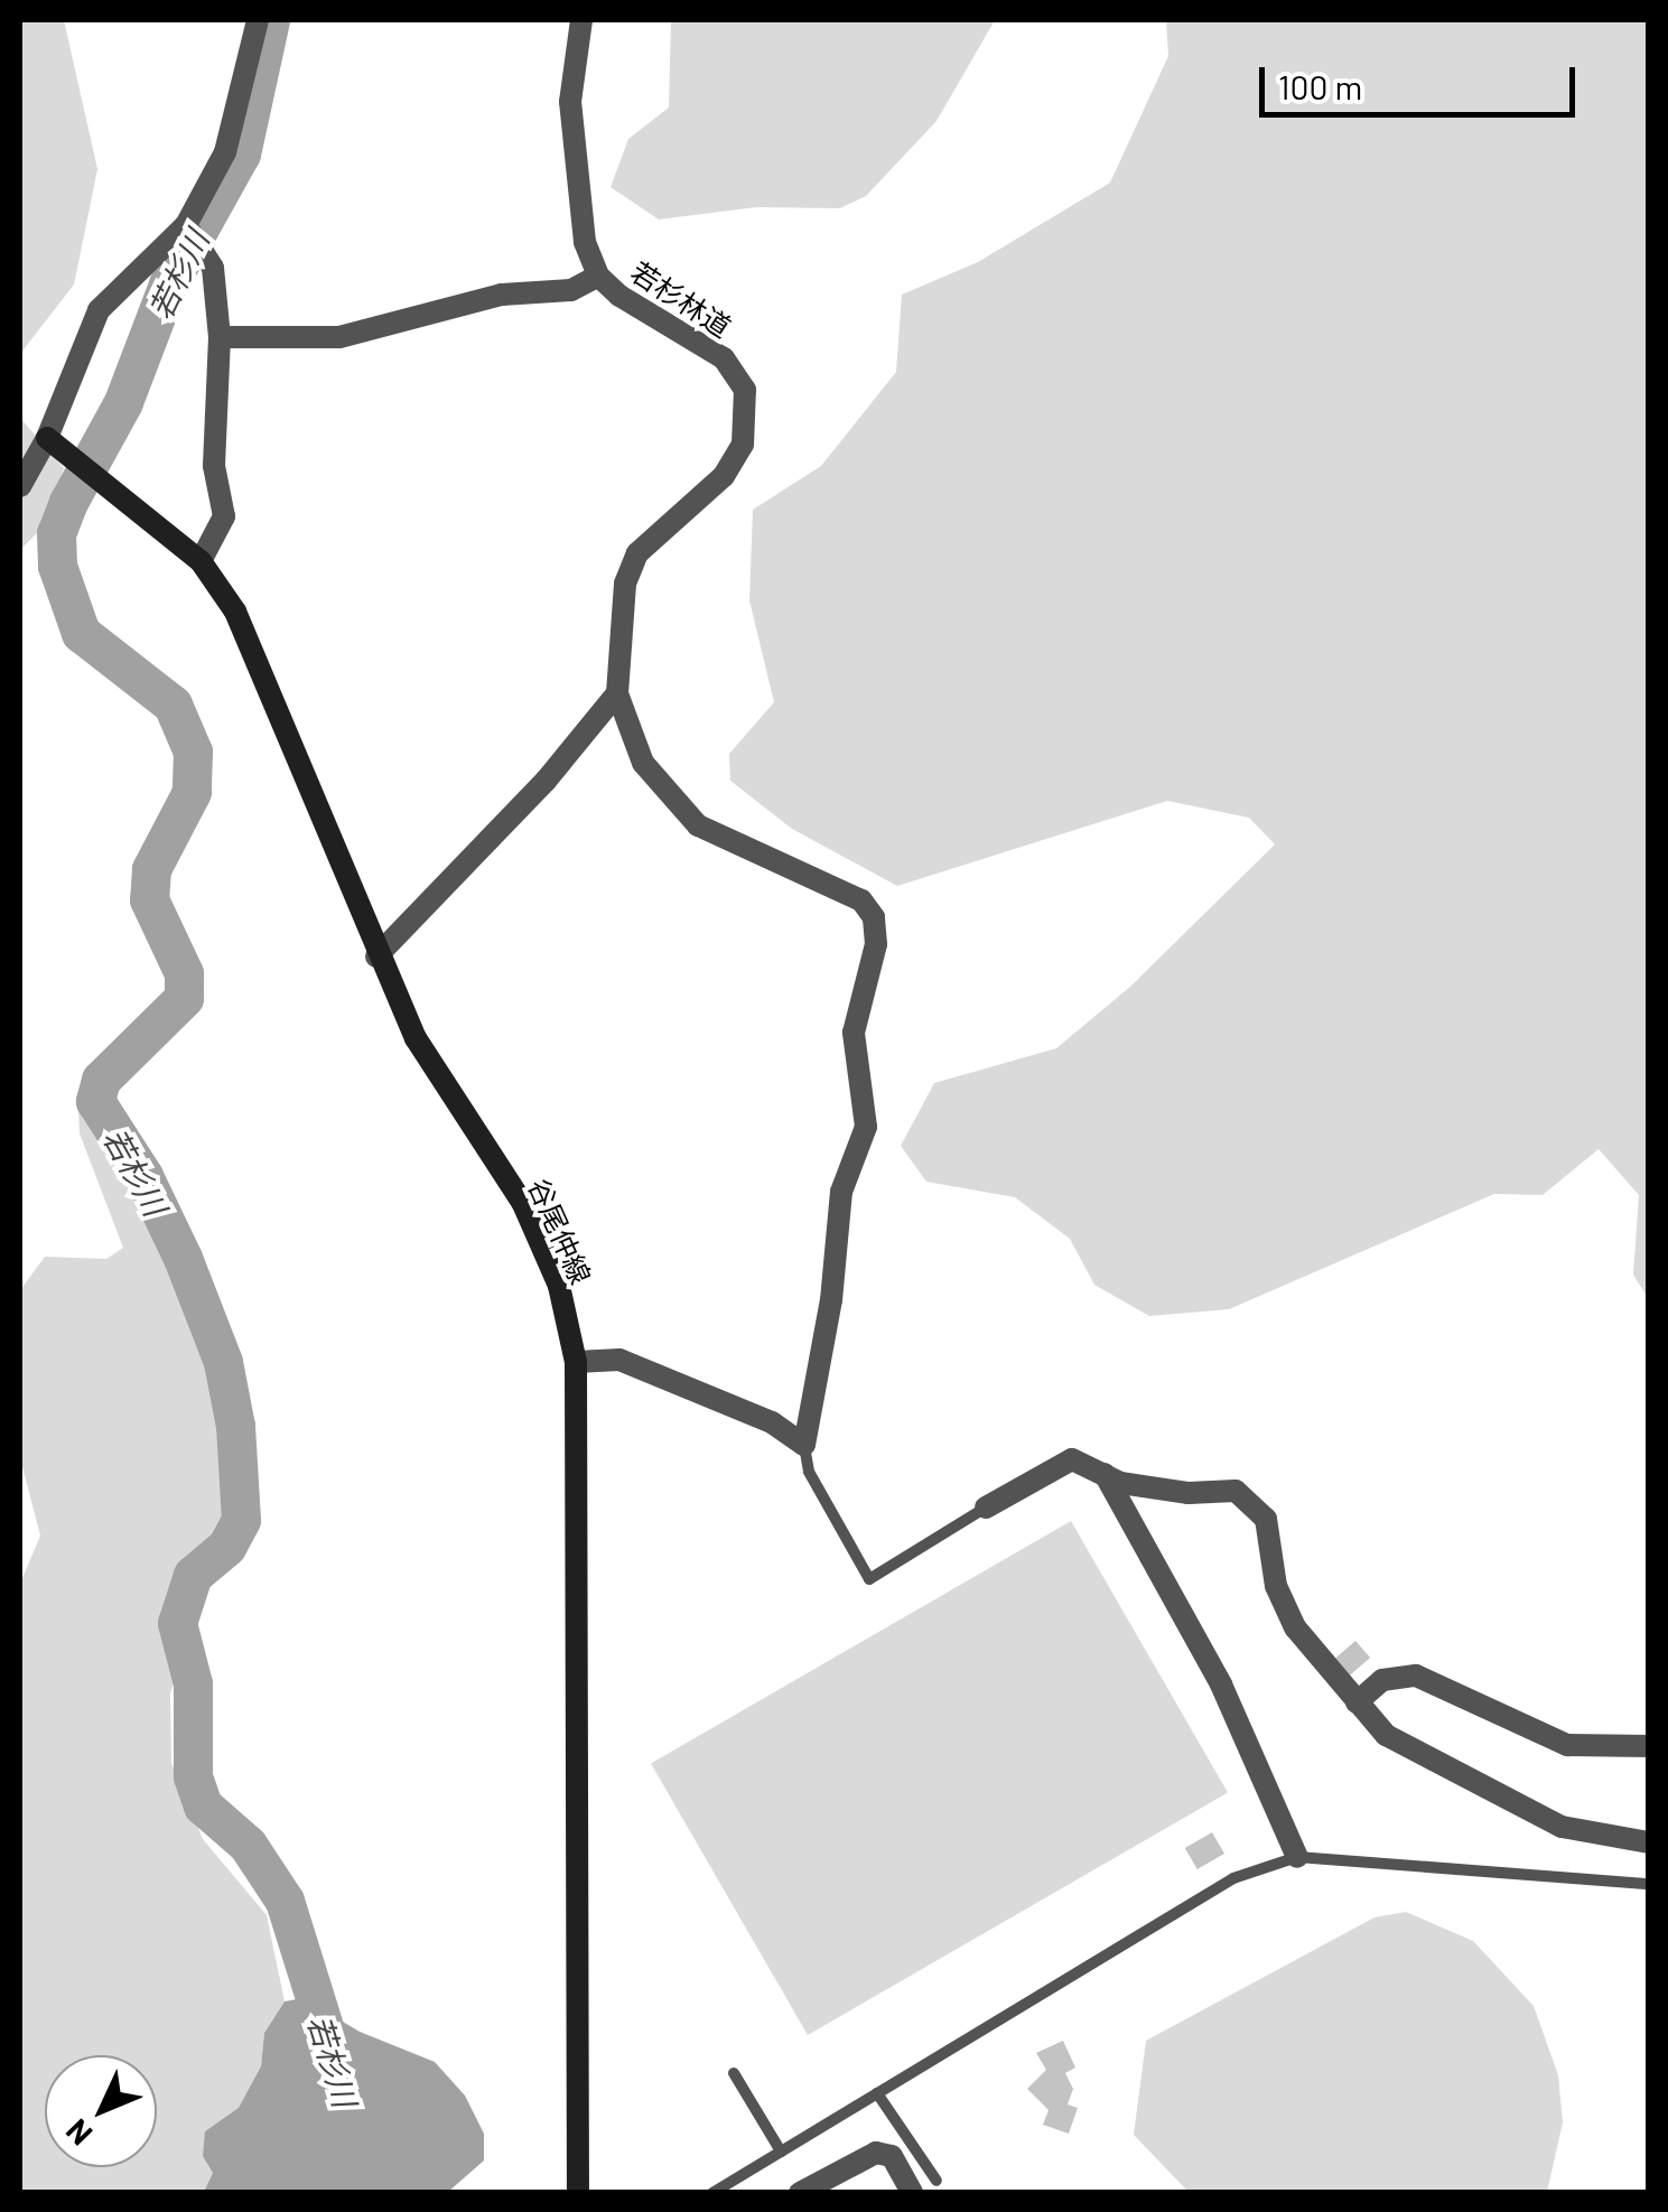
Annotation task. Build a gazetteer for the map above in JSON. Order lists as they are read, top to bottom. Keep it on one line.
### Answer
{"streets":{"main road":["谷尾仲線"],"street":["若杉林道"]},"water":["若杉川"],"scale_bar":"100 m","north":"bottom left"}
